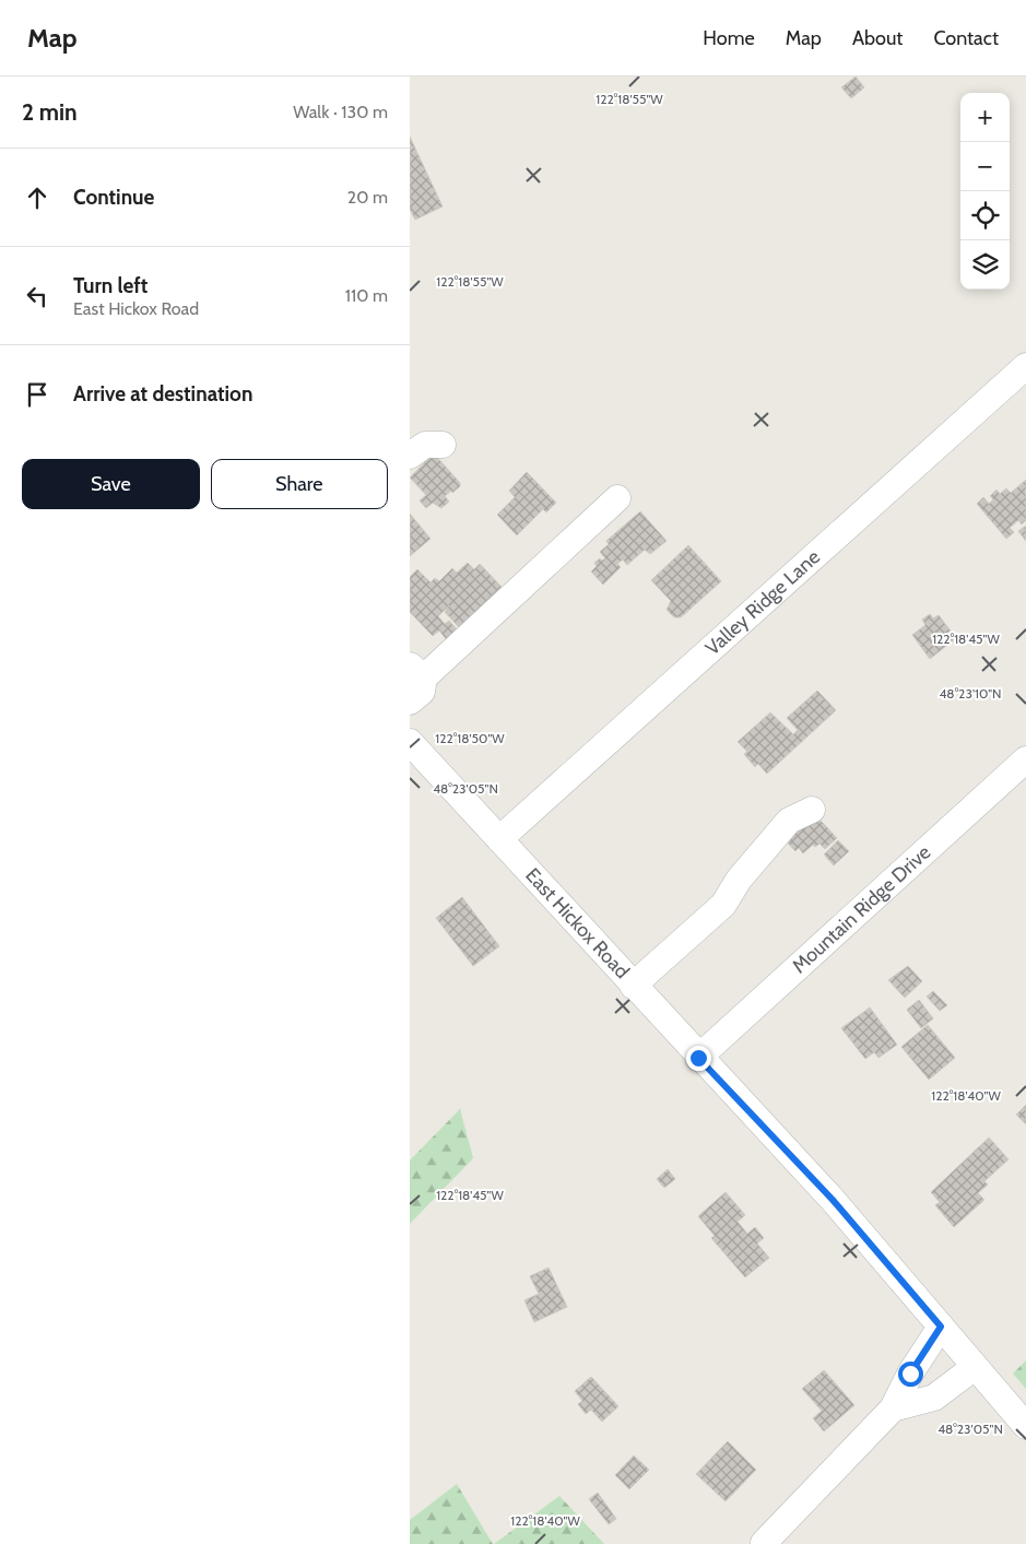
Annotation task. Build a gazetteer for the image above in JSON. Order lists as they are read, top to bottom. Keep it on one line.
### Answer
{"streets":{"street":["Valley Ridge Lane","Mountain Ridge Drive","East Hickox Road"]},"crossings":[["Valley Ridge Lane","East Hickox Road"],["Mountain Ridge Drive","East Hickox Road"]],"page":{"header":"Map","nav":["Home","Map","About","Contact"],"heading":["2 min","Walk · 130 m"],"map_buttons":["+","−"],"list":[["Continue","20 m"],["Turn left","East Hickox Road","110 m"],"Arrive at destination"],"buttons":["Save","Share"]},"coordinates":["122°18'55\"W","122°18'45\"W","48°23'10\"N","122°18'50\"W","48°23'05\"N","122°18'40\"W"]}
